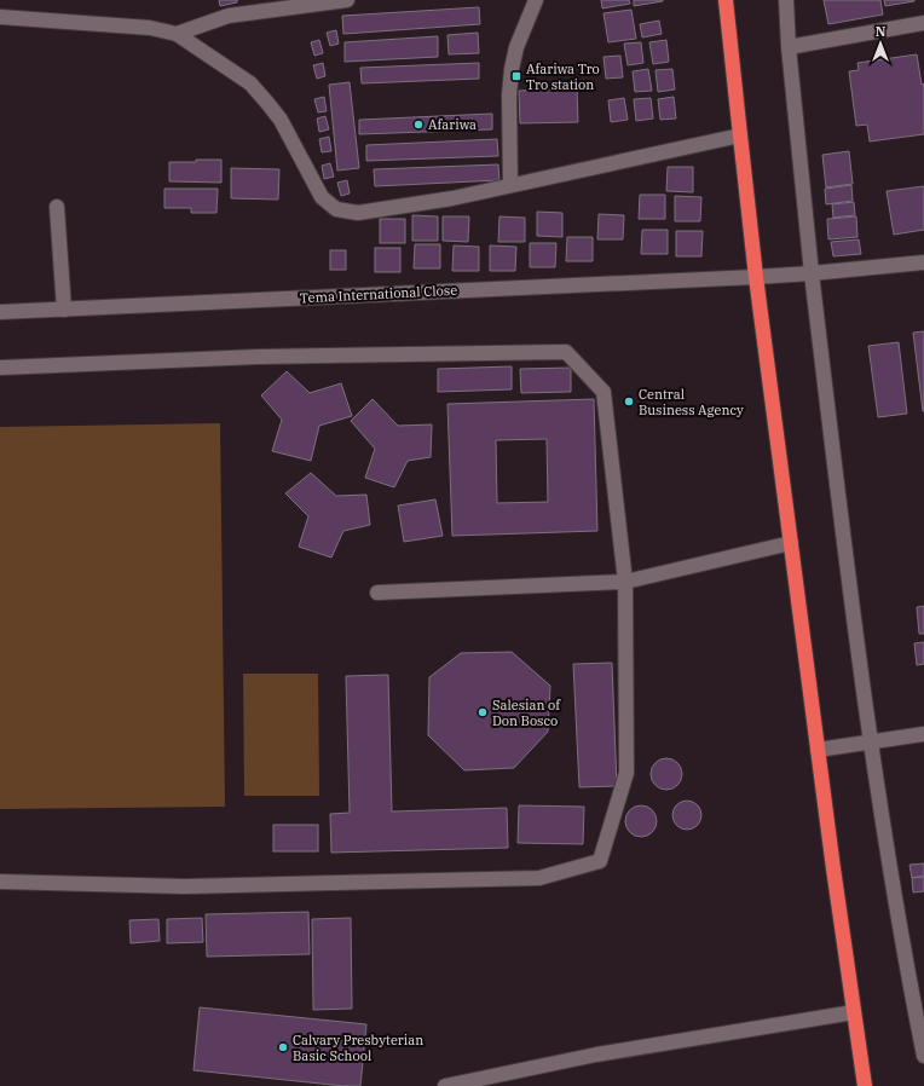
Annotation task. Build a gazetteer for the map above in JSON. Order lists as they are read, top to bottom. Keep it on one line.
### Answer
{"streets":{"street":["Tema International Close"]},"places":{"transit":["Afariwa Tro Tro station"],"other":["Afariwa","Central Business Agency","Salesian of Don Bosco","Calvary Presbyterian Basic School"]},"north":"top"}
